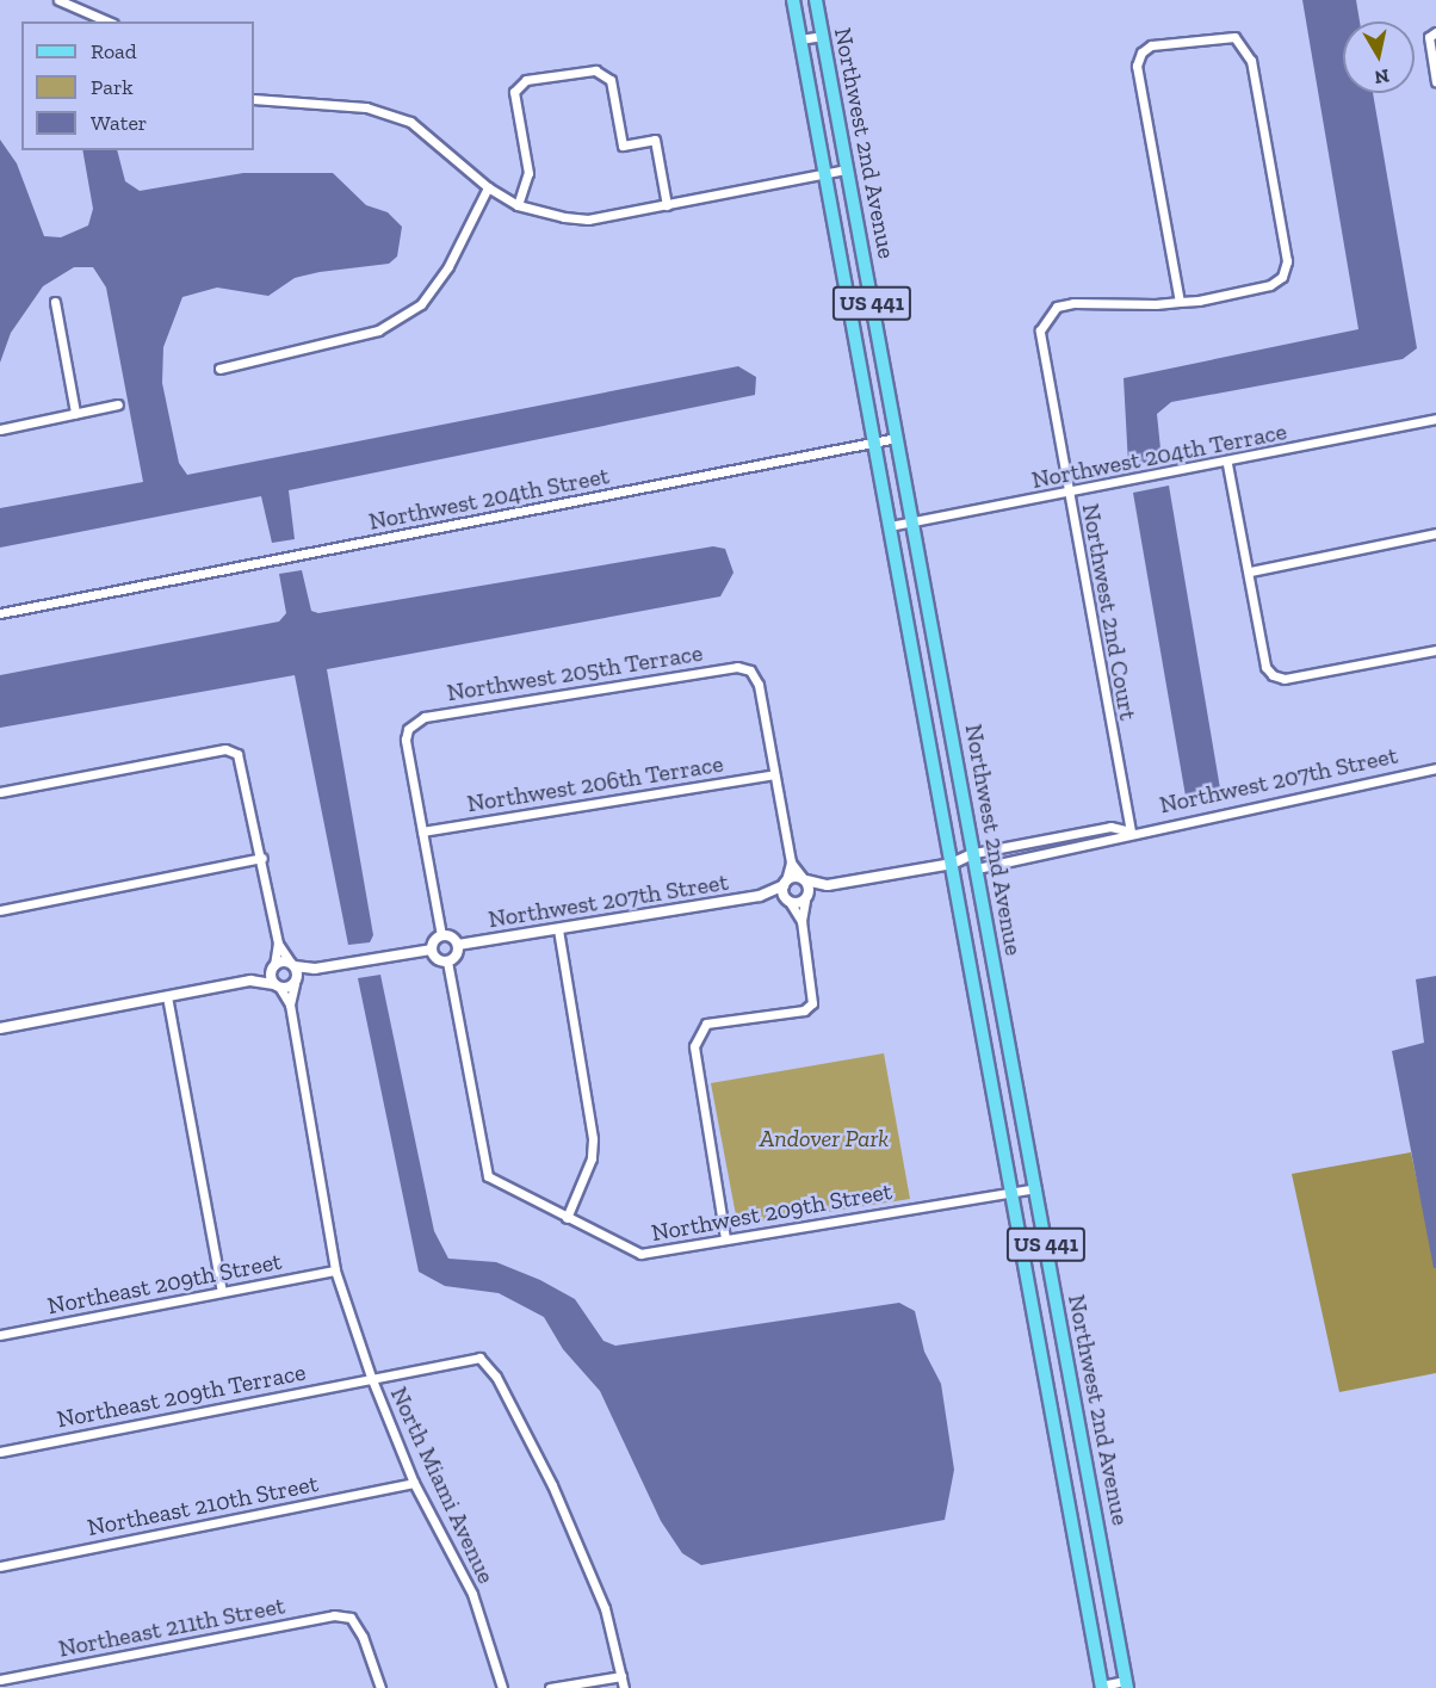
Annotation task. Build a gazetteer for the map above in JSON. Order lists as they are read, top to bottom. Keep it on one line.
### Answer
{"streets":{"main road":["Northwest 2nd Avenue","US 441"],"street":["Northwest 204th Terrace","Northwest 204th Street","Northwest 2nd Court","Northwest 205th Terrace","Northwest 207th Street","Northwest 206th Terrace","Northwest 209th Street","Northeast 209th Street","Northeast 209th Terrace","North Miami Avenue","Northeast 210th Street","Northeast 211th Street"]},"crossings":[["Northwest 2nd Avenue","Northwest 204th Terrace"],["Northwest 2nd Avenue","Northwest 204th Street"],["Northwest 2nd Avenue","Northwest 207th Street"],["Northwest 2nd Avenue","Northwest 209th Street"],["Northwest 204th Terrace","Northwest 2nd Court"],["Northwest 2nd Court","Northwest 207th Street"],["Northwest 205th Terrace","Northwest 206th Terrace"],["Northeast 209th Street","North Miami Avenue"],["Northeast 209th Terrace","North Miami Avenue"],["North Miami Avenue","Northeast 210th Street"]],"parks":["Andover Park"],"legend":["Road","Park","Water"],"north":"bottom"}
